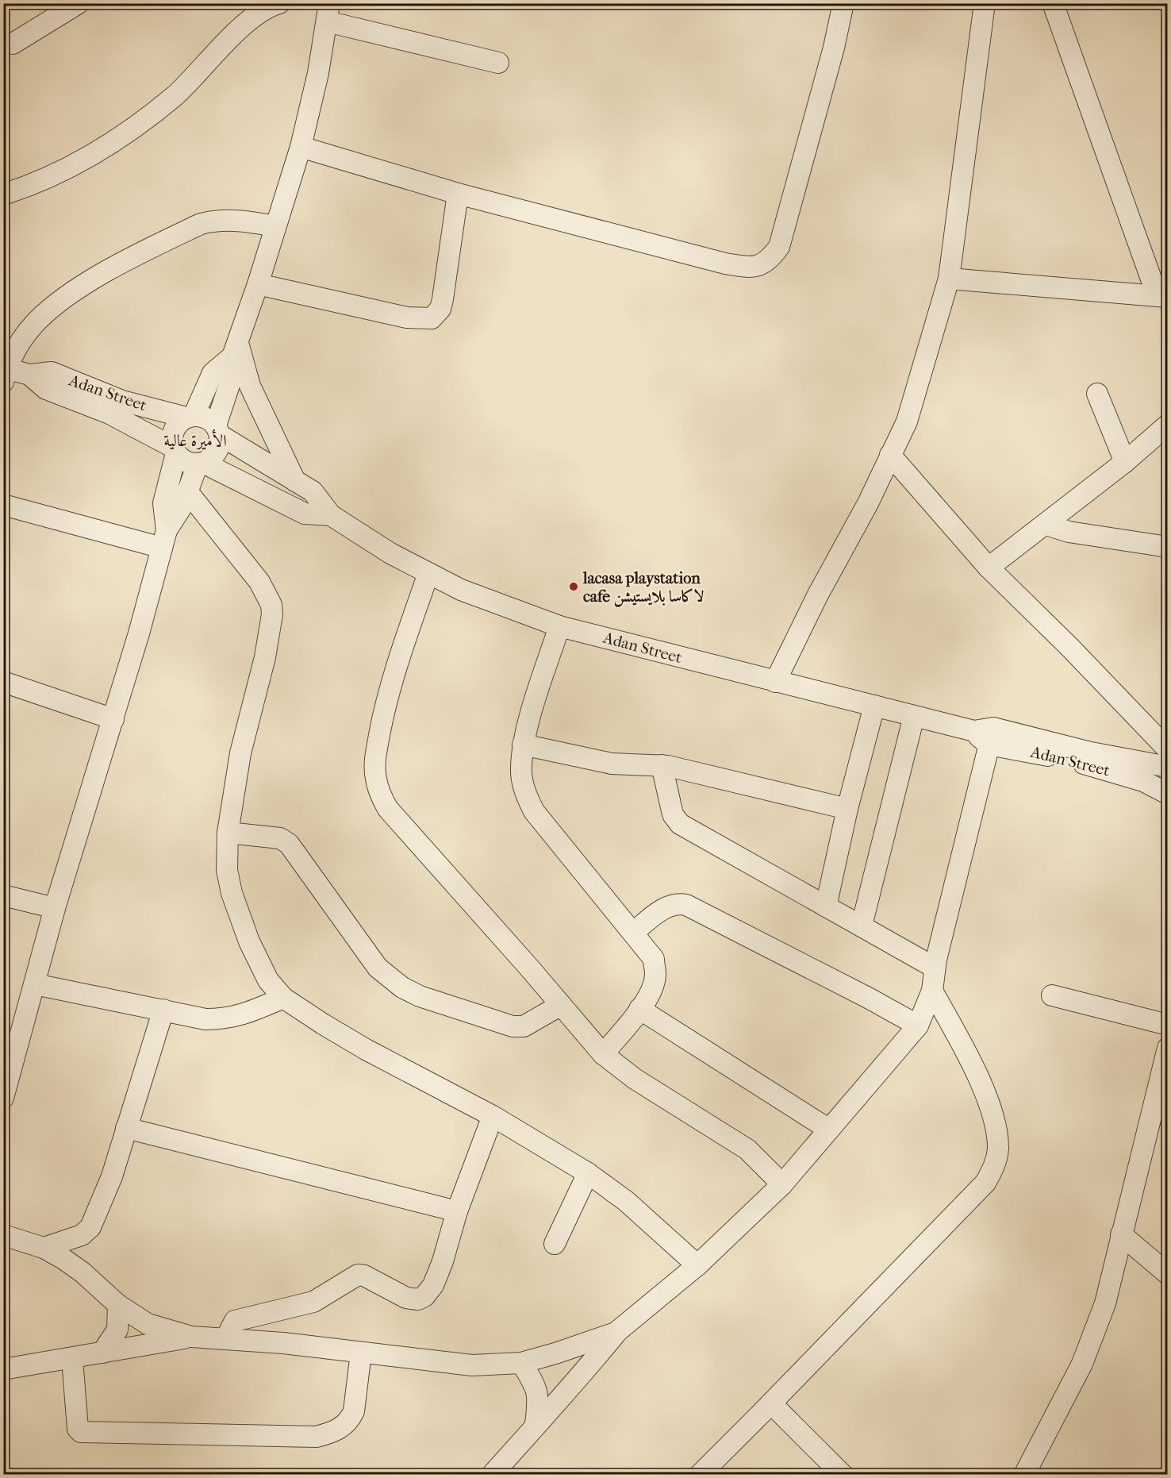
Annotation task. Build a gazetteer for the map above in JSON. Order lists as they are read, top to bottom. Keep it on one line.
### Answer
{"streets":{"street":["Adan Street"]},"districts":["الأميرة عالية"],"places":["lacasa playstation cafe لاكاسا بلايستيشن"]}
